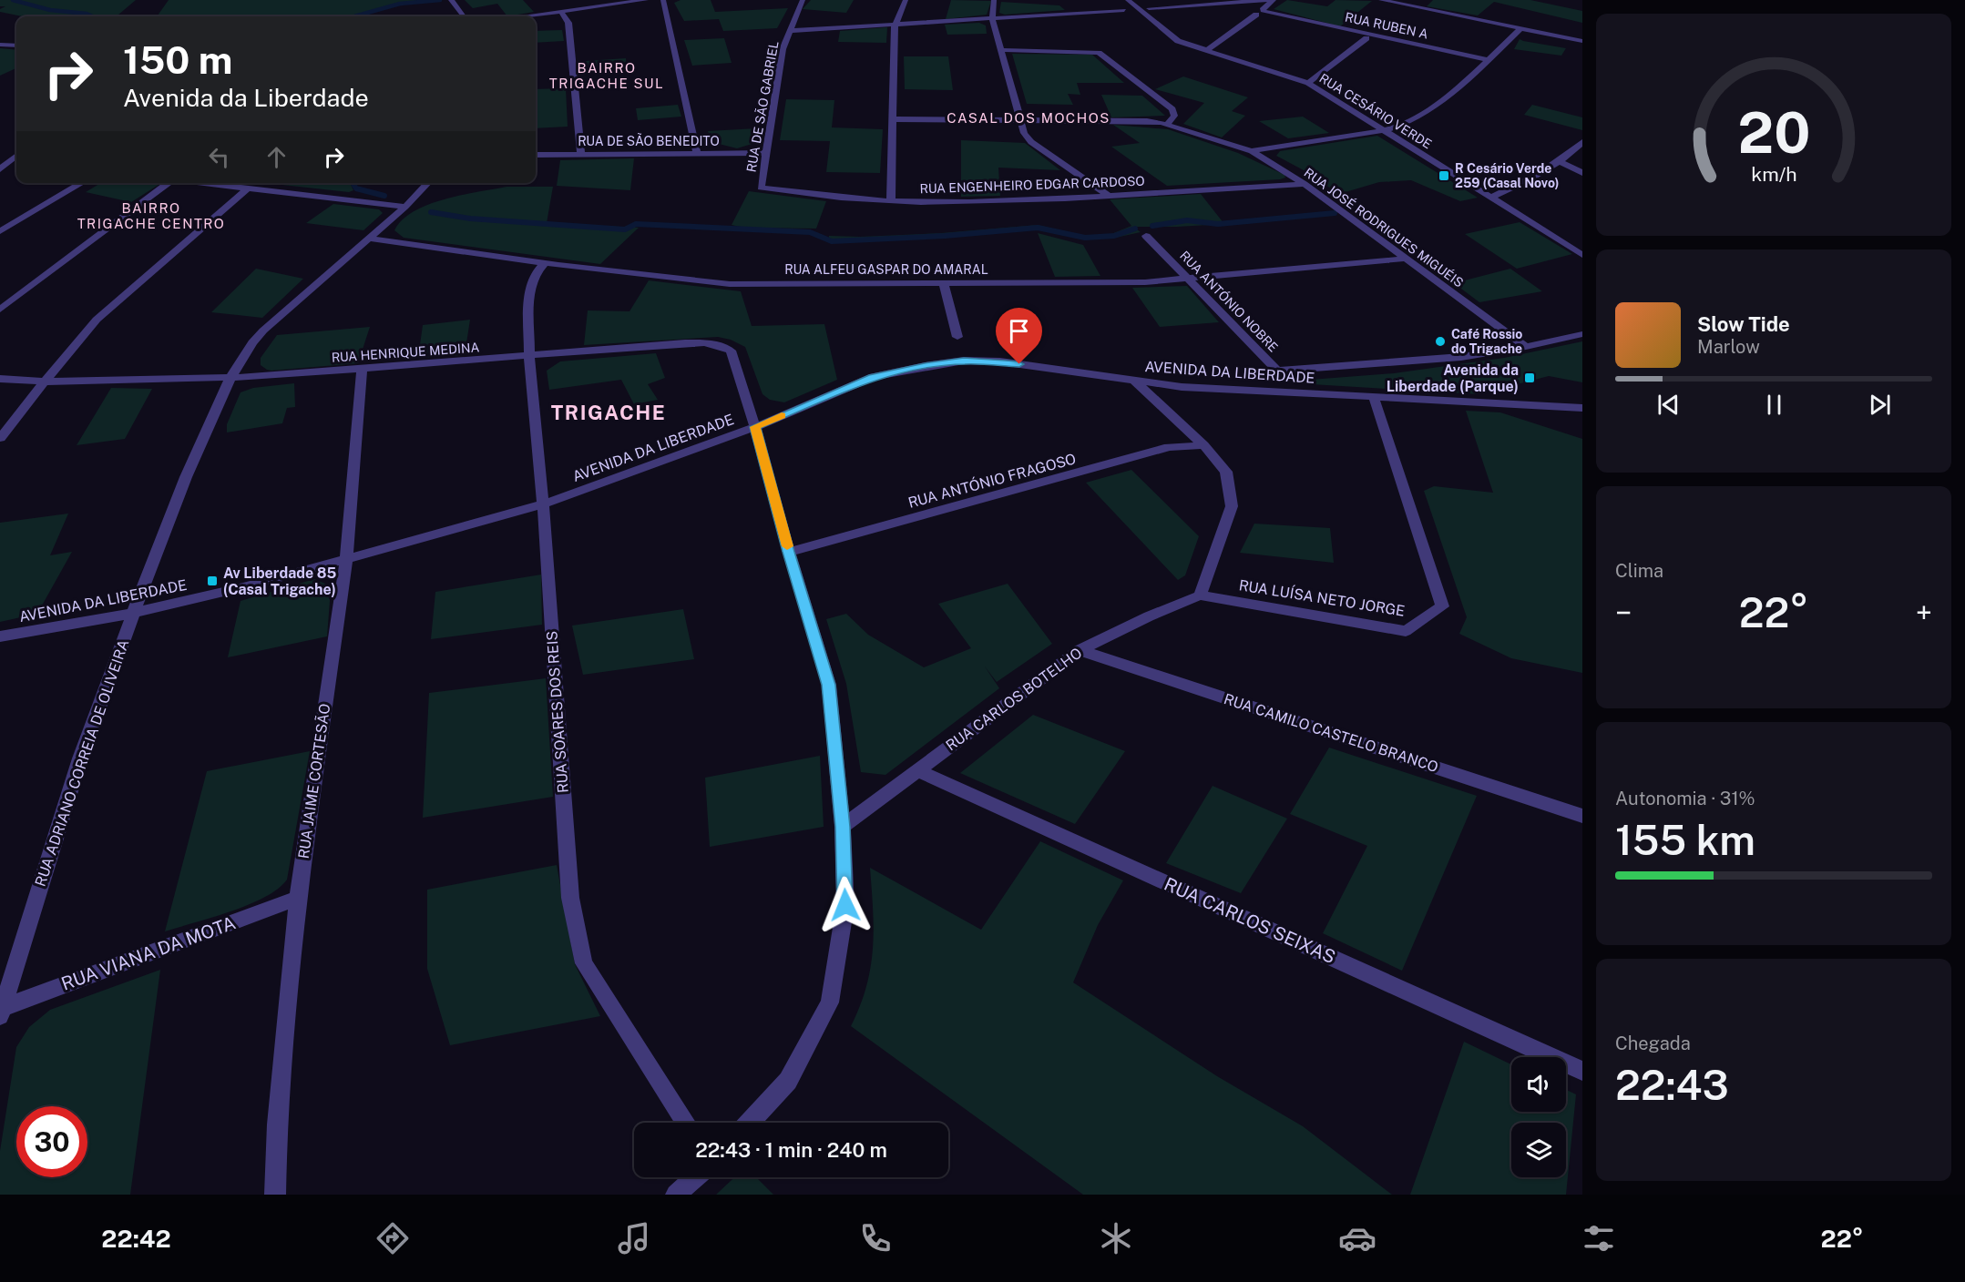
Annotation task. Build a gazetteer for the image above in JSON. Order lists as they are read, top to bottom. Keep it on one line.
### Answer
{"streets":{"street":["RUA RUBEN A","RUA DE SÃO GABRIEL","RUA CESÁRIO VERDE","RUA DE SÃO BENEDITO","RUA ENGENHEIRO EDGAR CARDOSO","RUA JOSÉ RODRIGUES MIGUÉIS","RUA ALFEU GASPAR DO AMARAL","RUA ANTÓNIO NOBRE","RUA HENRIQUE MEDINA","AVENIDA DA LIBERDADE","RUA ANTÓNIO FRAGOSO","RUA LUÍSA NETO JORGE","RUA CARLOS BOTELHO","RUA SOARES DOS REIS","RUA CAMILO CASTELO BRANCO","RUA ADRIANO CORREIA DE OLIVEIRA","RUA JAIME CORTESÃO","RUA CARLOS SEIXAS","RUA VIANA DA MOTA"]},"crossings":[["RUA DE SÃO GABRIEL","RUA DE SÃO BENEDITO"],["RUA DE SÃO GABRIEL","RUA ENGENHEIRO EDGAR CARDOSO"],["RUA ENGENHEIRO EDGAR CARDOSO","RUA JOSÉ RODRIGUES MIGUÉIS"],["RUA JOSÉ RODRIGUES MIGUÉIS","RUA ALFEU GASPAR DO AMARAL"],["RUA ALFEU GASPAR DO AMARAL","RUA ANTÓNIO NOBRE"],["RUA ALFEU GASPAR DO AMARAL","RUA SOARES DOS REIS"],["RUA ALFEU GASPAR DO AMARAL","RUA ADRIANO CORREIA DE OLIVEIRA"],["RUA ANTÓNIO NOBRE","AVENIDA DA LIBERDADE"],["RUA HENRIQUE MEDINA","AVENIDA DA LIBERDADE"],["RUA HENRIQUE MEDINA","RUA ANTÓNIO FRAGOSO"],["RUA HENRIQUE MEDINA","RUA CARLOS BOTELHO"],["RUA HENRIQUE MEDINA","RUA SOARES DOS REIS"],["RUA HENRIQUE MEDINA","RUA ADRIANO CORREIA DE OLIVEIRA"],["RUA HENRIQUE MEDINA","RUA JAIME CORTESÃO"],["AVENIDA DA LIBERDADE","RUA LUÍSA NETO JORGE"],["AVENIDA DA LIBERDADE","RUA SOARES DOS REIS"],["AVENIDA DA LIBERDADE","RUA ADRIANO CORREIA DE OLIVEIRA"],["AVENIDA DA LIBERDADE","RUA JAIME CORTESÃO"],["RUA LUÍSA NETO JORGE","RUA CARLOS BOTELHO"],["RUA CARLOS BOTELHO","RUA CAMILO CASTELO BRANCO"],["RUA CARLOS BOTELHO","RUA CARLOS SEIXAS"],["RUA ADRIANO CORREIA DE OLIVEIRA","RUA VIANA DA MOTA"],["RUA JAIME CORTESÃO","RUA VIANA DA MOTA"]],"districts":["BAIRRO TRIGACHE SUL","CASAL DOS MOCHOS","BAIRRO TRIGACHE CENTRO","TRIGACHE"],"places":{"transit":["R Cesário Verde 259 (Casal Novo)","Avenida da Liberdade (Parque)","Av Liberdade 85 (Casal Trigache)"],"other":["Café Rossio do Trigache"]},"page":{"turn":["150 m","Avenida da Liberdade"],"song":["Slow Tide","Marlow"],"tile":["Clima",["Autonomia · 31%","155 km"],["Chegada","22:43"]],"heat":["−","22°","+"],"limit":"30","trip":"22:43 · 1 min · 240 m","tabs":["22:42","22°"],"gauge":["20","km/h"]}}
